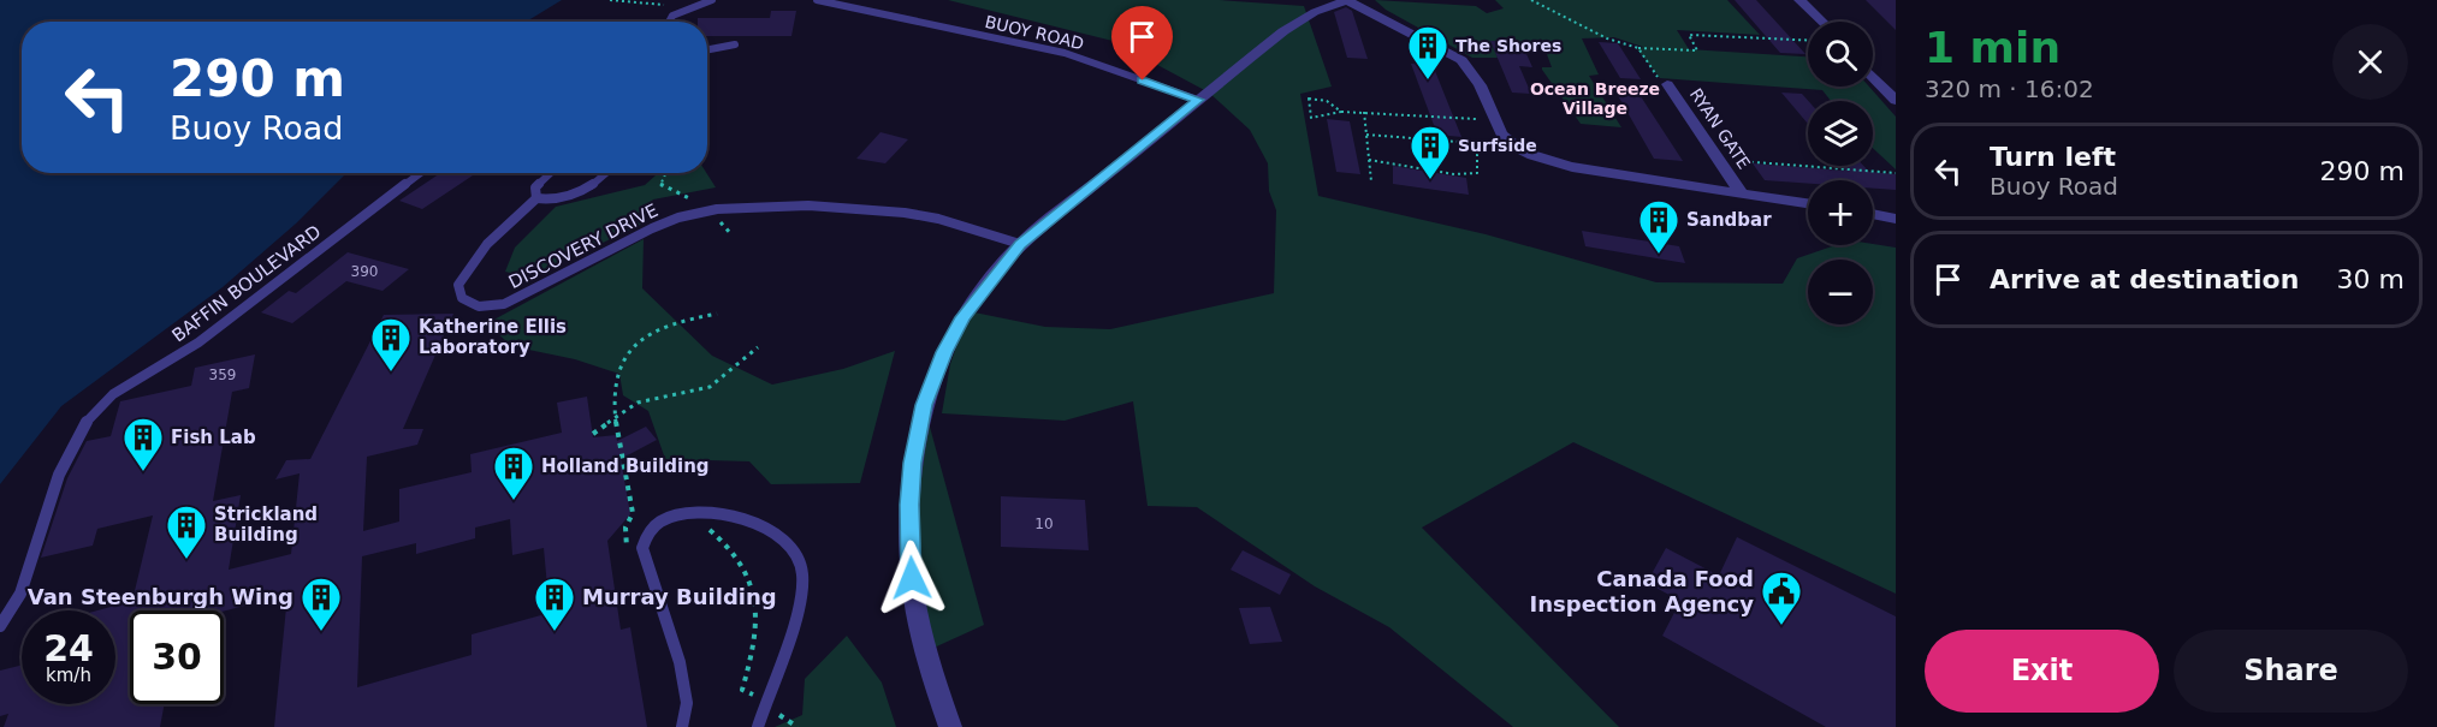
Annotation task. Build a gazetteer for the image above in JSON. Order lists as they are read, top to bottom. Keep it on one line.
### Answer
{"streets":{"street":["RYAN GATE"],"lane":["BUOY ROAD","DISCOVERY DRIVE","BAFFIN BOULEVARD"]},"districts":["Ocean Breeze Village"],"places":{"building":["The Shores","Surfside","Sandbar","Katherine Ellis Laboratory","Fish Lab","Holland Building","Strickland Building","Van Steenburgh Wing","Murray Building"],"public building":["Canada Food Inspection Agency"]},"house_numbers":["390","359","10"],"page":{"heading":["1 min","320 m · 16:02"],"map_buttons":["+","−"],"turn":["290 m","Buoy Road"],"list":[{"name":"Turn left","note":"Buoy Road","value":"290 m"},{"name":"Arrive at destination","value":"30 m"}],"speed":"24 km/h","limit":"30","buttons":["Exit","Share"]}}
